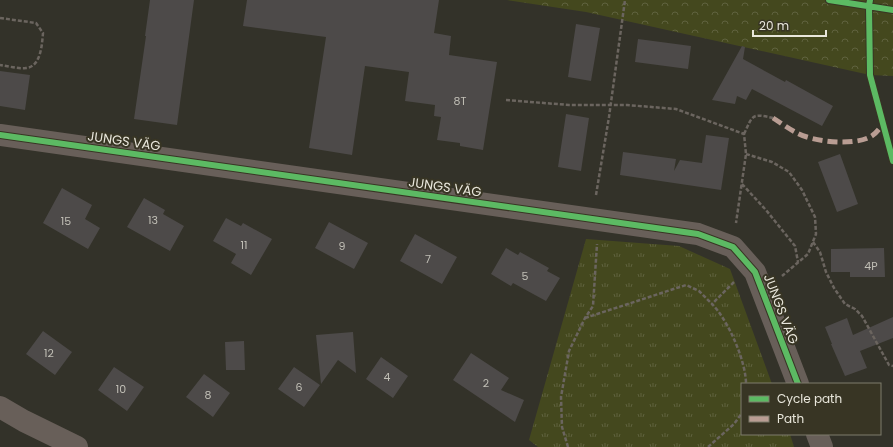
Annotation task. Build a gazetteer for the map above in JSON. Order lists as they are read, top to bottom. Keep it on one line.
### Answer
{"streets":{"street":["JUNGS VÄG"]},"house_numbers":["8T","13","15","11","9","7","4P","5","12","4","2","6","10","8"],"legend":["Cycle path","Path"],"scale_bar":"20 m"}
